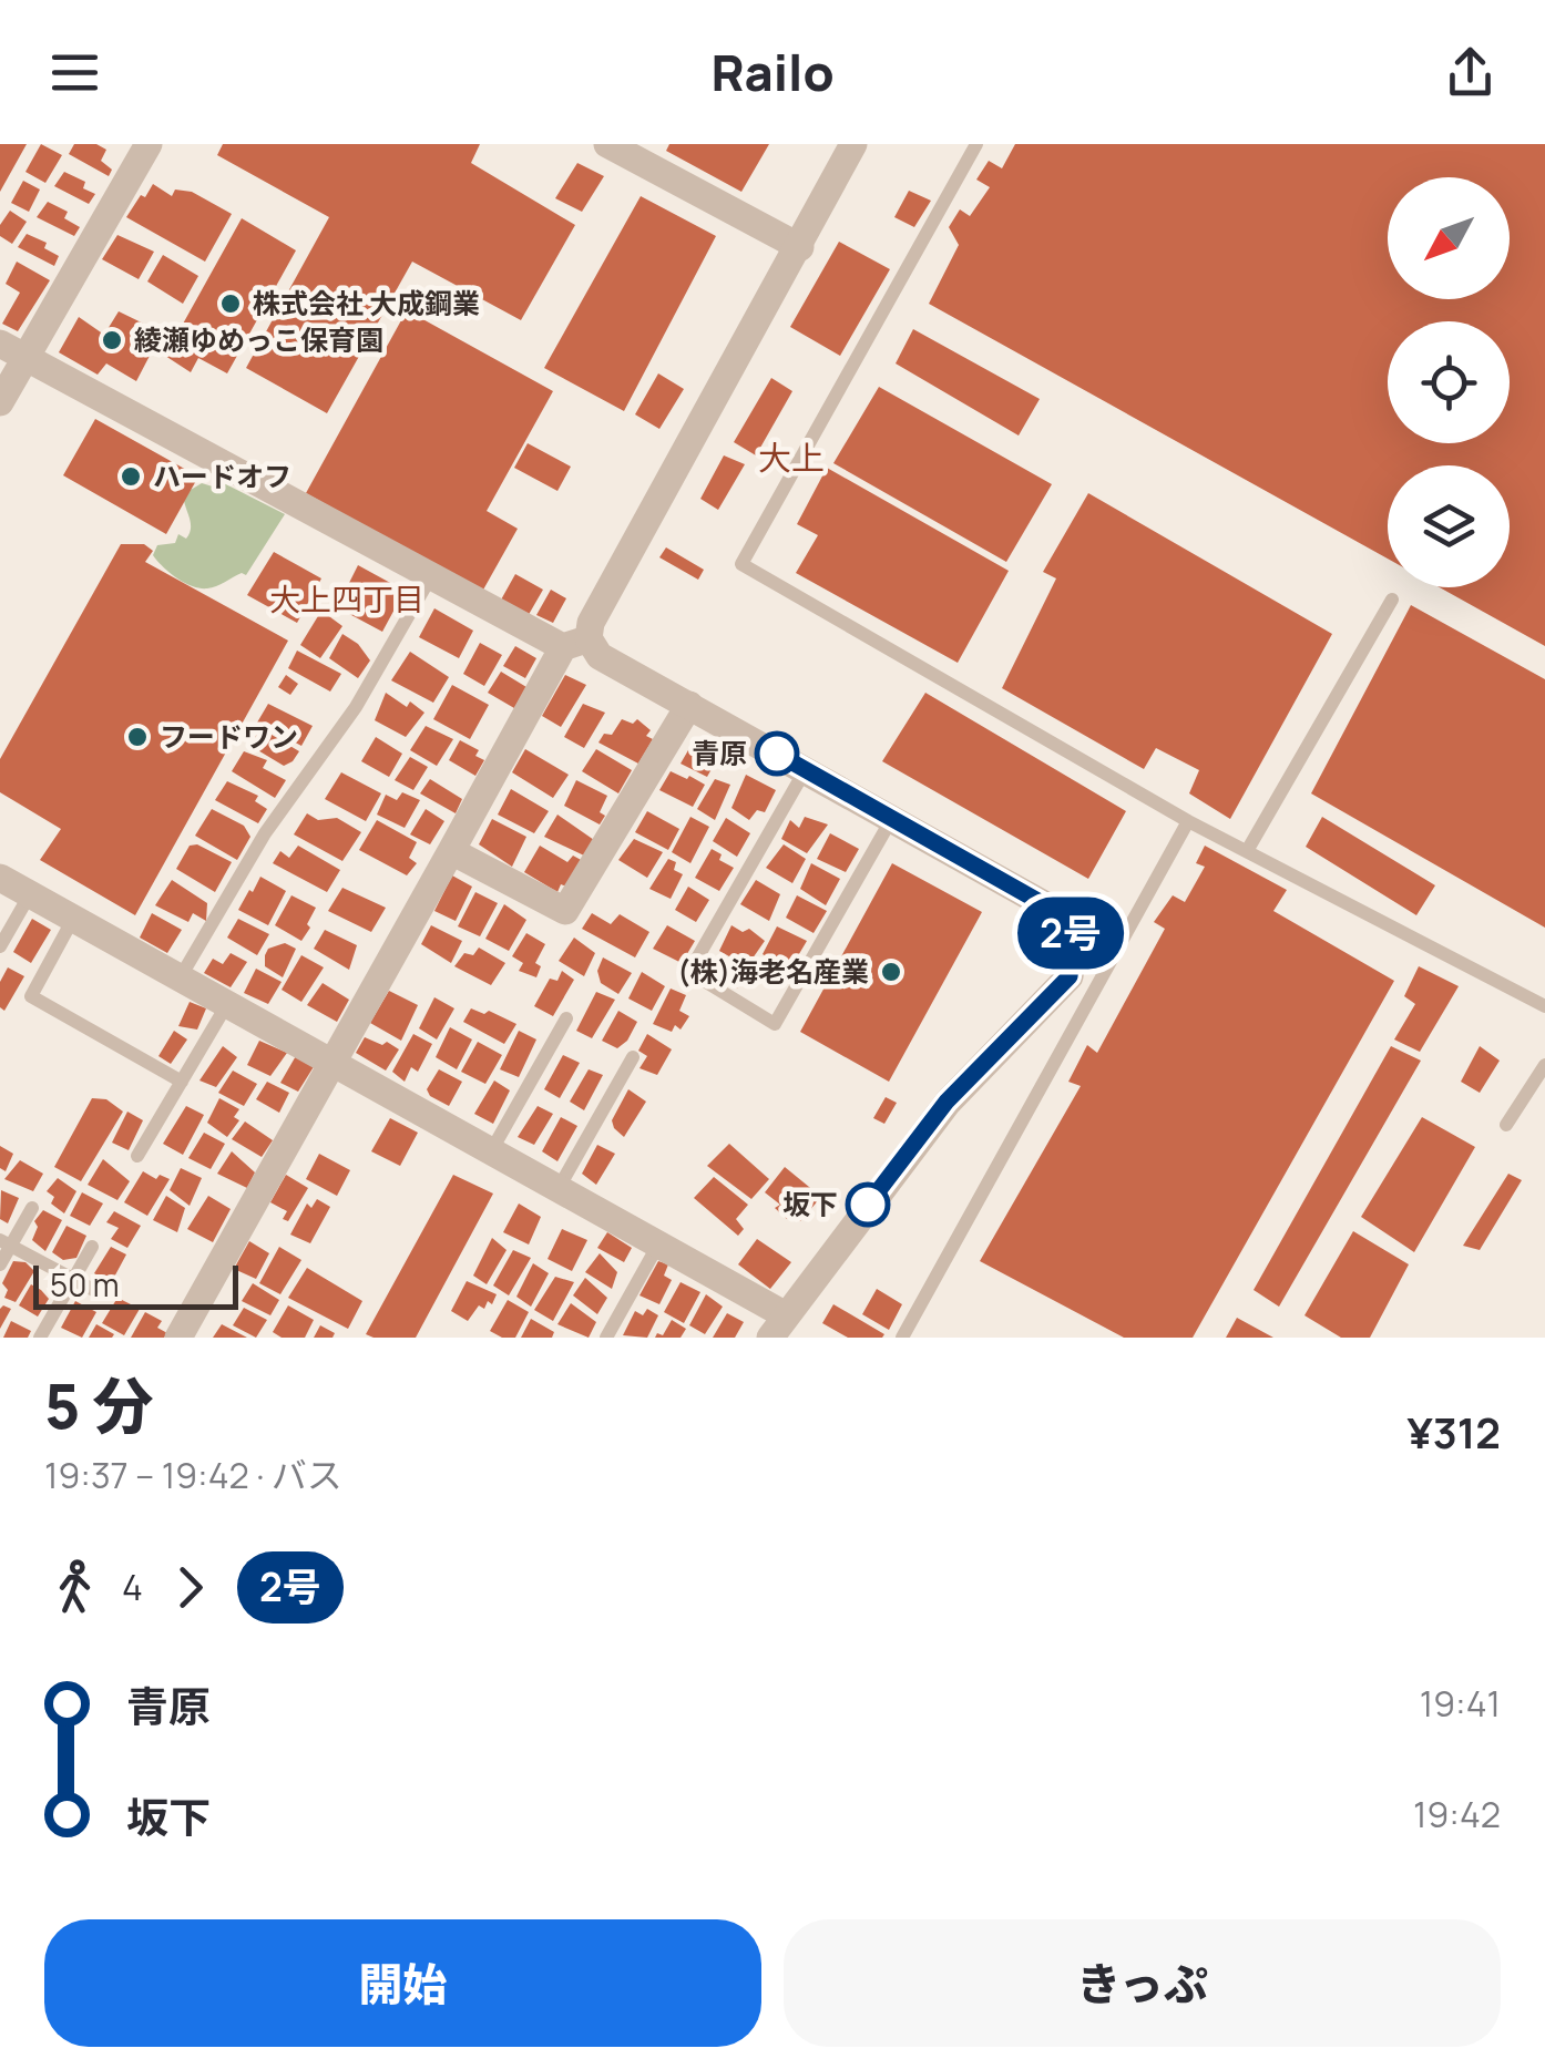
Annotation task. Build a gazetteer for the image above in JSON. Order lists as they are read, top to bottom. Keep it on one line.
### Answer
{"districts":["大上","大上四丁目"],"places":["株式会社 大成鋼業","綾瀬ゆめっこ保育園","ハードオフ","フードワン","青原","(株)海老名産業","坂下"],"lines":["bus line 2号"],"scale_bar":"50 m","north":"bottom left","page":{"header":"Railo","on_map":"2号","scale":"50 m","heading":["5 分","19:37 – 19:42 · バス","¥312"],"legs":["4","2号"],"list":[{"name":"青原","value":"19:41"},{"name":"坂下","value":"19:42"}],"buttons":["開始","きっぷ"]}}
